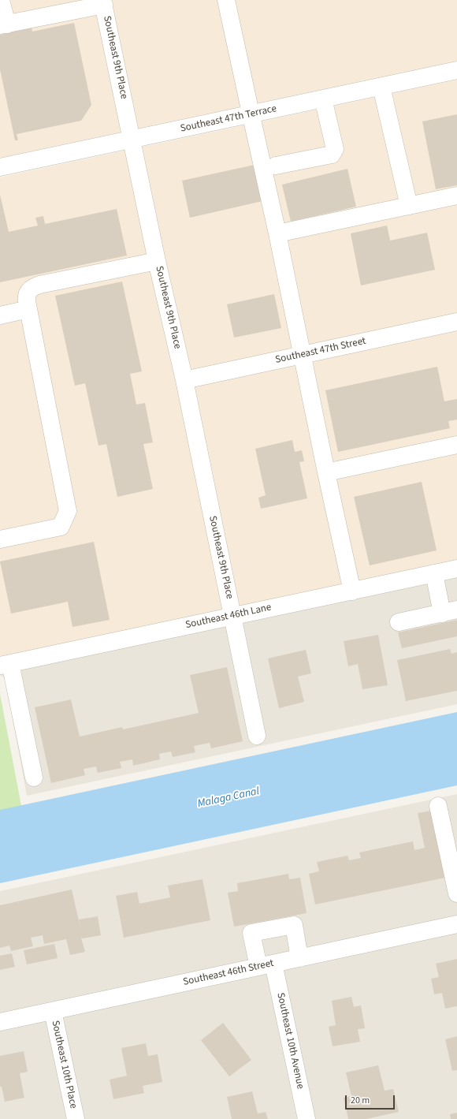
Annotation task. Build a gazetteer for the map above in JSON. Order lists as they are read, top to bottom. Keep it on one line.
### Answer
{"streets":{"street":["Southeast 9th Place","Southeast 47th Terrace","Southeast 47th Street","Southeast 46th Lane","Southeast 46th Street","Southeast 10th Avenue","Southeast 10th Place"]},"crossings":[["Southeast 9th Place","Southeast 47th Terrace"],["Southeast 9th Place","Southeast 47th Street"],["Southeast 9th Place","Southeast 46th Lane"],["Southeast 46th Street","Southeast 10th Avenue"],["Southeast 46th Street","Southeast 10th Place"]],"water":["Malaga Canal"],"scale_bar":"20 m"}
